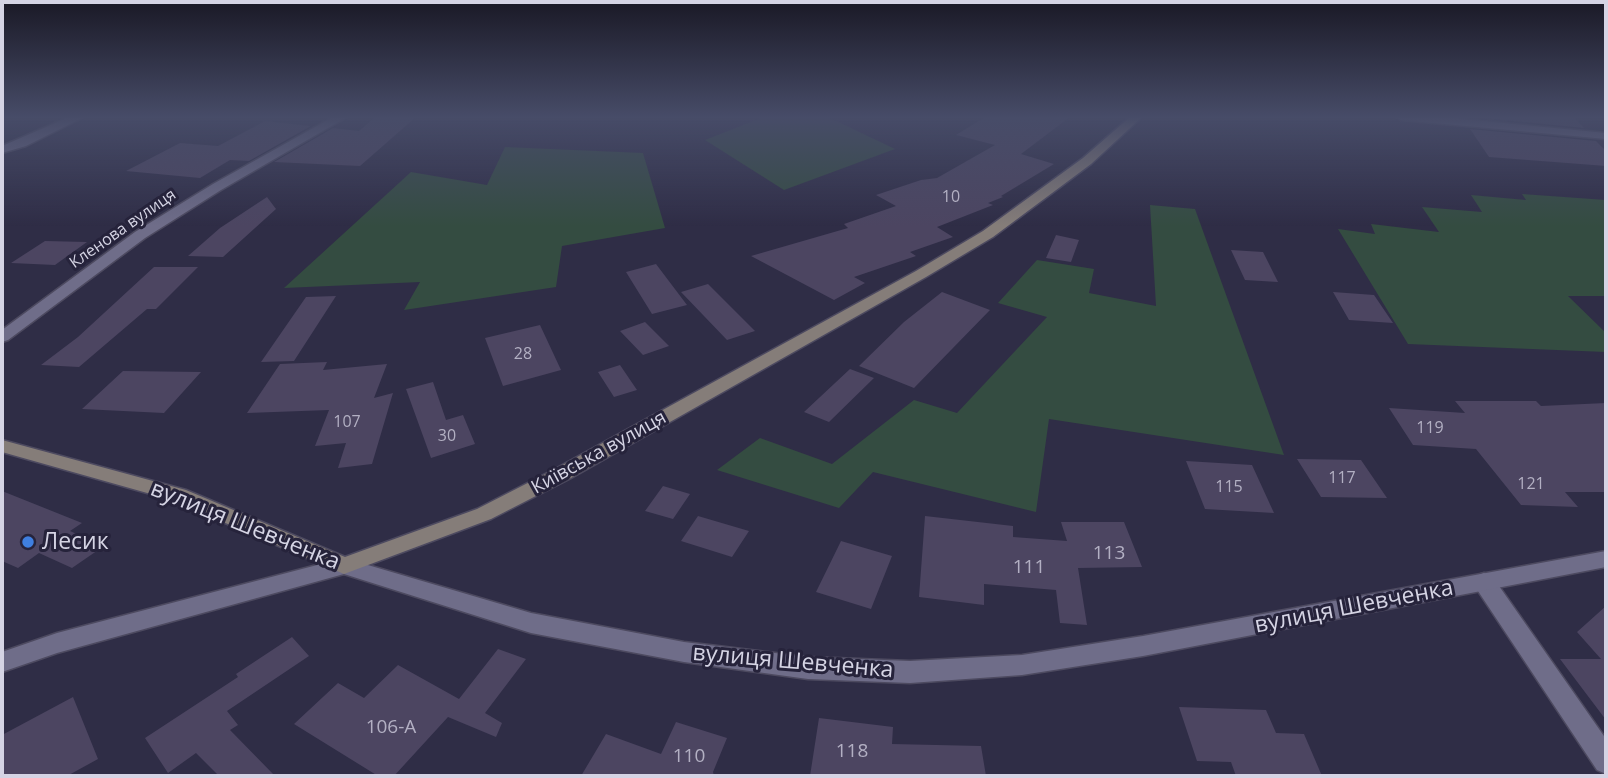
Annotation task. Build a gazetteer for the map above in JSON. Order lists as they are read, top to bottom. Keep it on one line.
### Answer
{"streets":{"main road":["Київська вулиця","вулиця Шевченка"],"street":["Кленова вулиця"]},"crossings":[["Київська вулиця","вулиця Шевченка"]],"places":["Лесик"],"house_numbers":["10","28","107","119","30","117","121","115","113","111","106-А","118","110"]}
